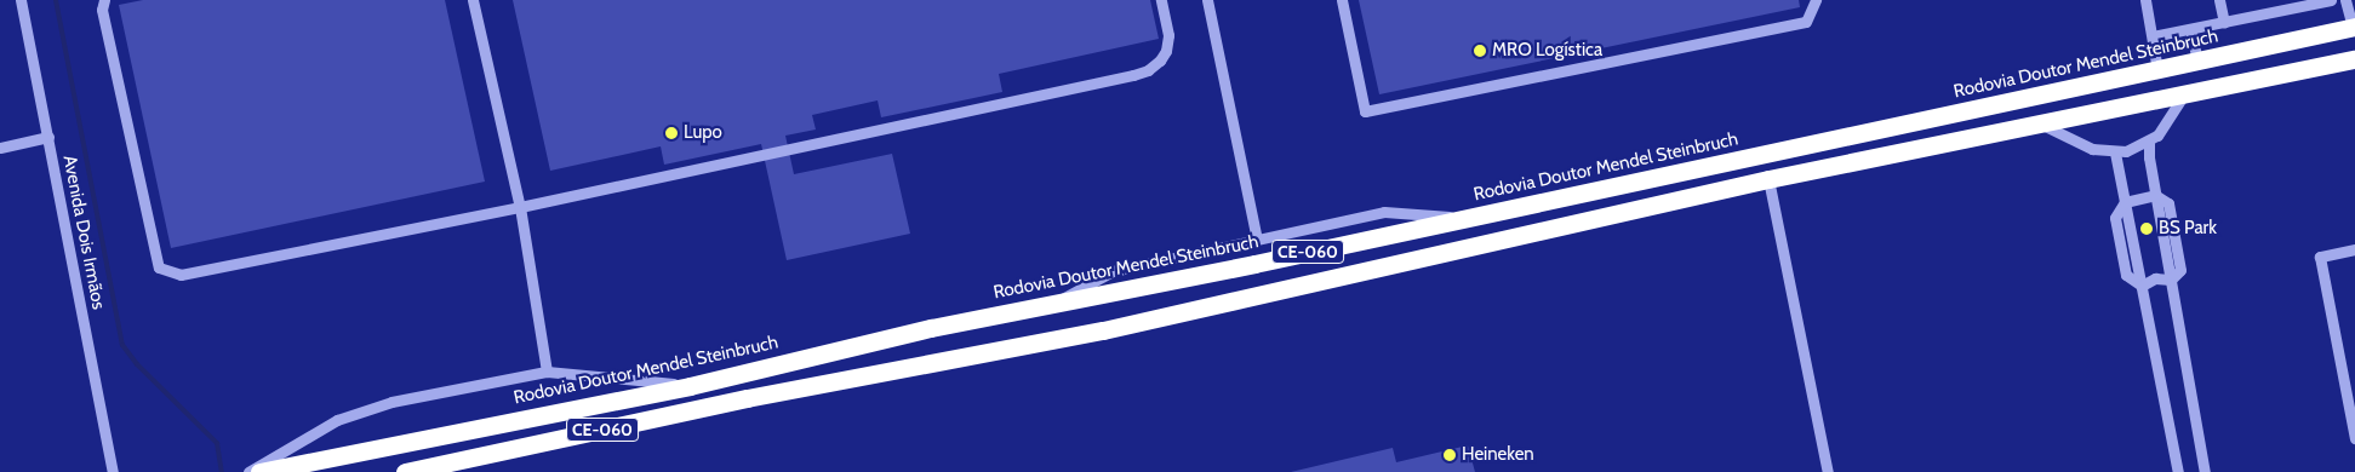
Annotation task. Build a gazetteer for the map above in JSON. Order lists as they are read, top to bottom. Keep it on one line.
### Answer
{"streets":{"highway":["Rodovia Doutor Mendel Steinbruch","CE-060"],"street":["Avenida Dois Irmãos"]},"places":["MRO Logística","Lupo","BS Park","Heineken"]}
